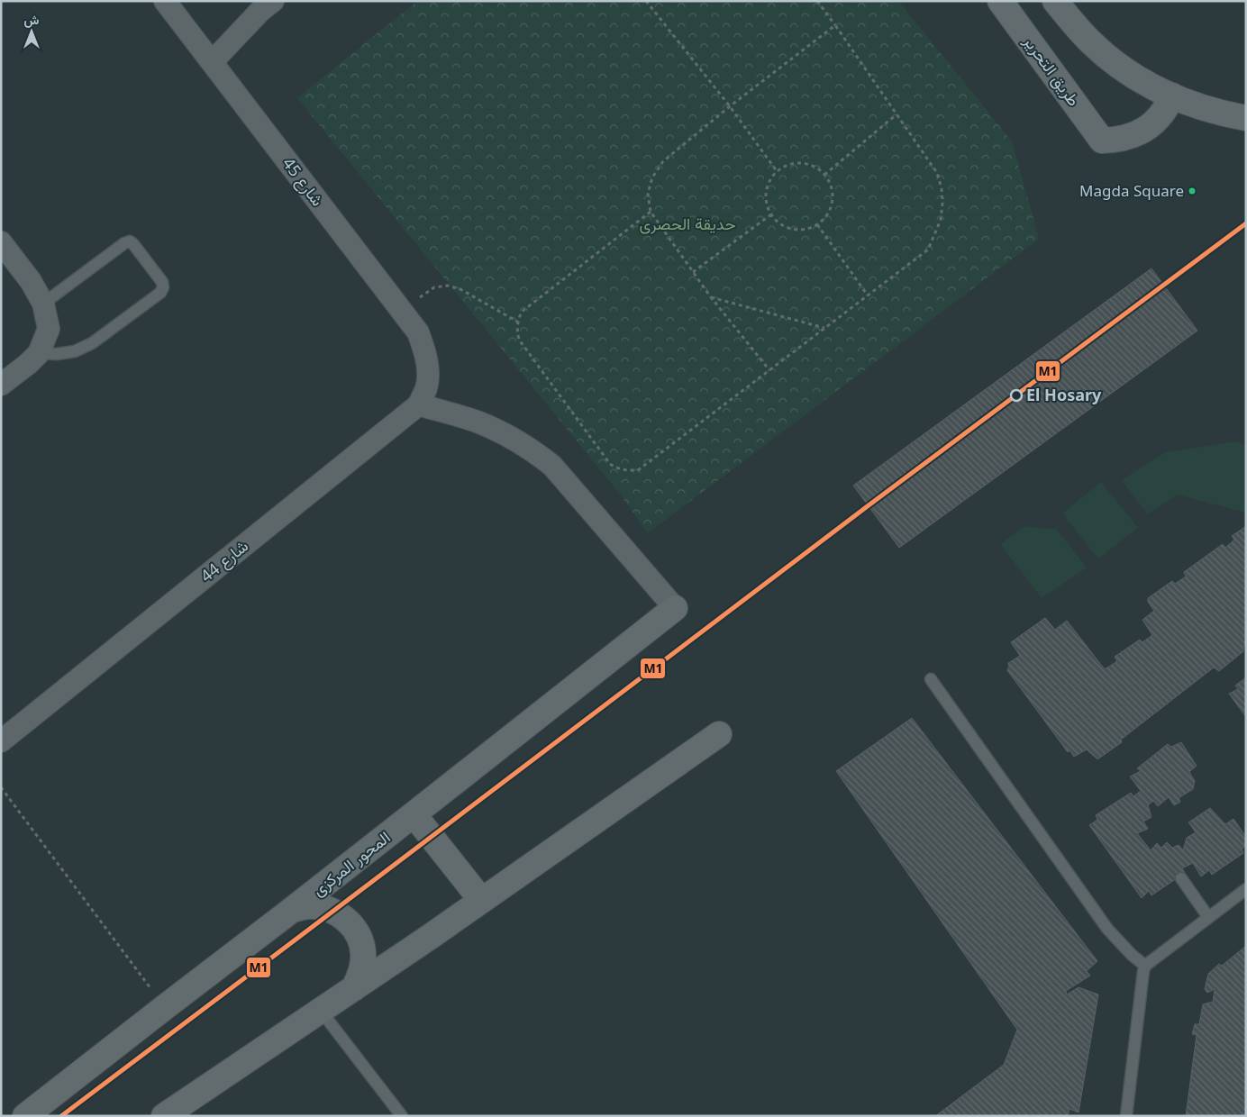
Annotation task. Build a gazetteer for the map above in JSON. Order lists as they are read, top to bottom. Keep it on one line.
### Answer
{"streets":{"main road":["طريق التحرير","المحور المركزى"],"street":["شارع 45","شارع 44"]},"crossings":[["شارع 45","شارع 44"]],"parks":["حديقة الحصرى"],"places":["Magda Square","El Hosary"],"lines":["transit line M1"],"north":"top"}
